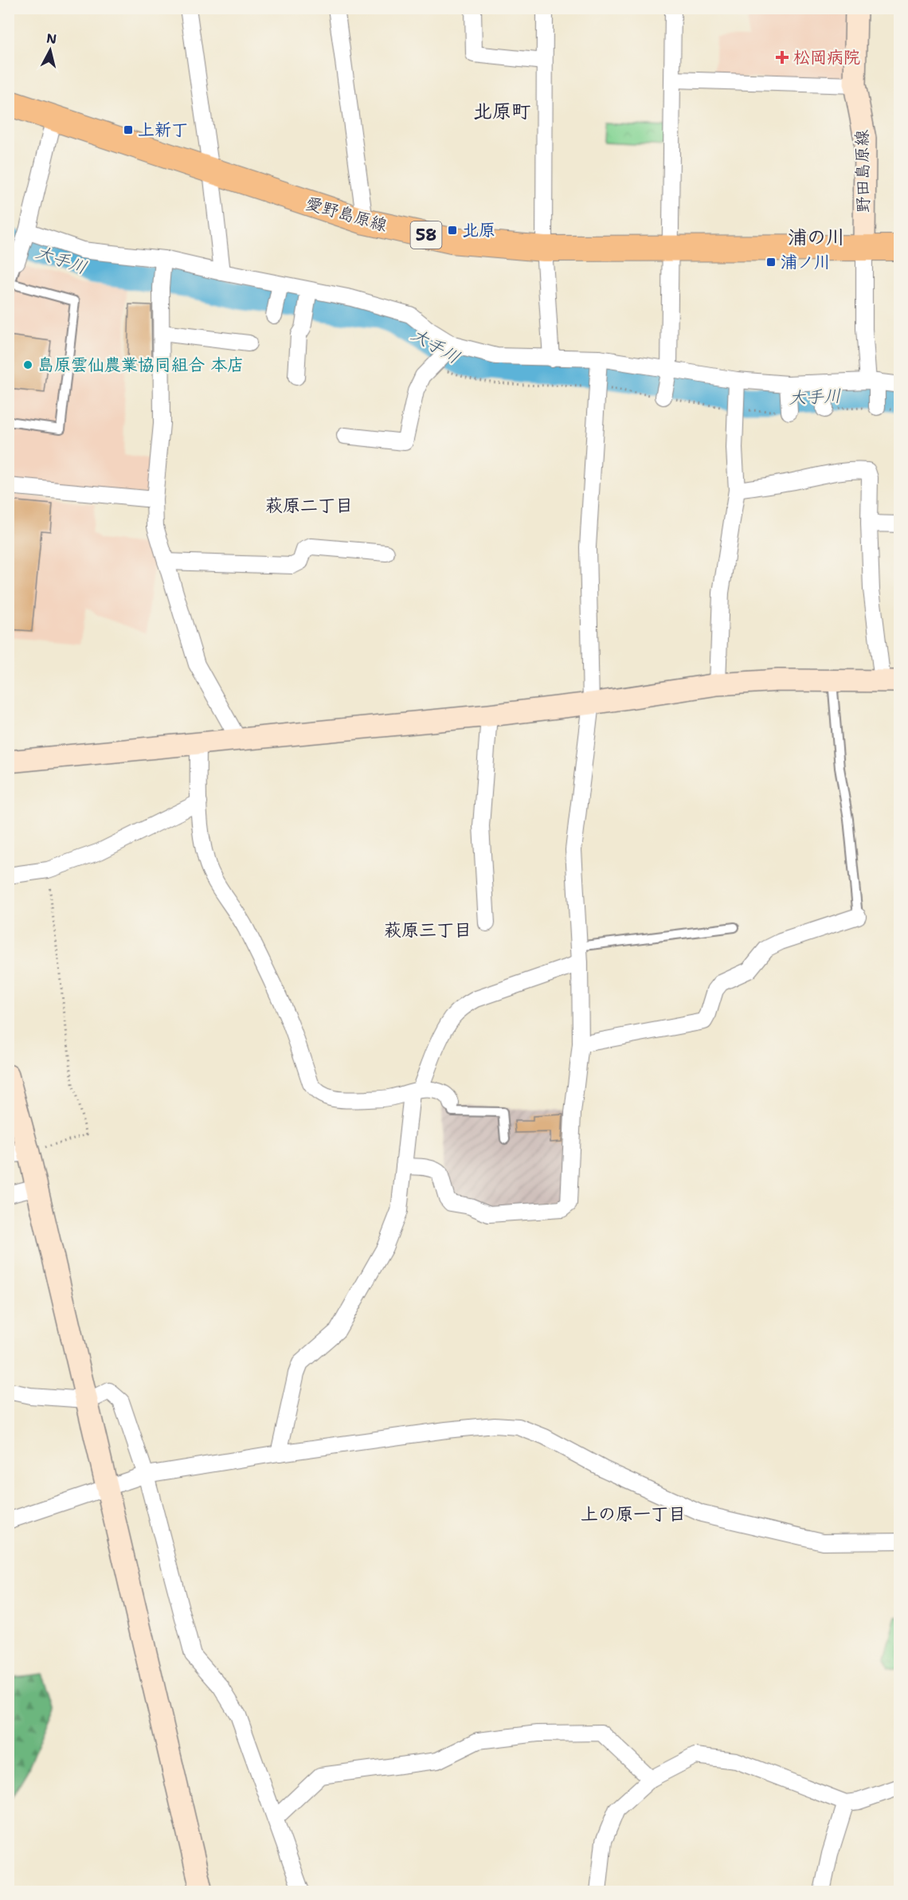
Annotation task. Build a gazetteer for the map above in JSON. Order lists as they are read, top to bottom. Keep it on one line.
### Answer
{"streets":{"main road":["愛野島原線","58"],"street":["野田島原線"]},"crossings":[["野田島原線","愛野島原線"]],"districts":["北原町","浦の川","萩原二丁目","萩原三丁目","上の原一丁目"],"water":["大手川"],"places":{"health":["松岡病院"],"transit":["上新丁","北原","浦ノ川"],"other":["島原雲仙農業協同組合 本店"]},"north":"top"}
